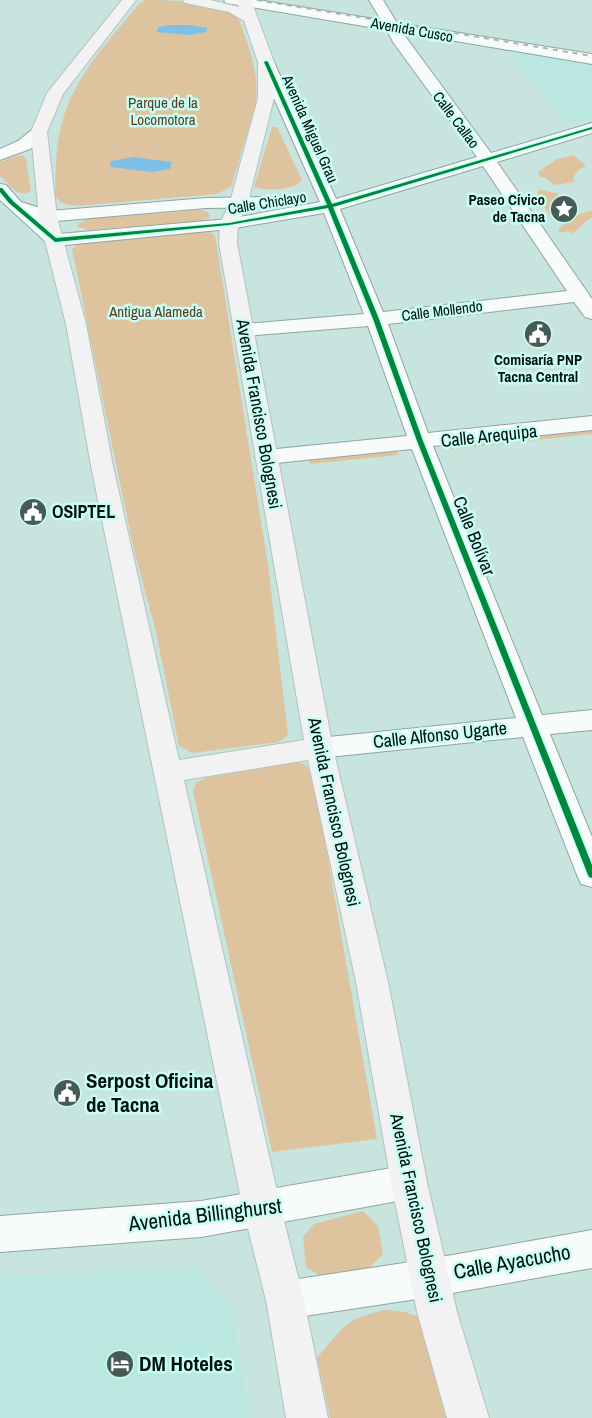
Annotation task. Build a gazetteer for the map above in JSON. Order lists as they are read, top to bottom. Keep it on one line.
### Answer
{"streets":{"main road":["Avenida Miguel Grau","Avenida Francisco Bolognesi"],"street":["Avenida Cusco","Calle Callao","Calle Chiclayo","Calle Mollendo","Calle Arequipa","Calle Bolívar","Calle Alfonso Ugarte","Avenida Billinghurst","Calle Ayacucho"]},"crossings":[["Avenida Cusco","Calle Callao"],["Avenida Cusco","Avenida Miguel Grau"],["Calle Callao","Calle Chiclayo"],["Calle Callao","Calle Mollendo"],["Avenida Miguel Grau","Calle Chiclayo"],["Avenida Miguel Grau","Avenida Francisco Bolognesi"],["Avenida Miguel Grau","Calle Bolívar"],["Calle Chiclayo","Avenida Francisco Bolognesi"],["Calle Chiclayo","Calle Bolívar"],["Calle Mollendo","Avenida Francisco Bolognesi"],["Calle Mollendo","Calle Bolívar"],["Avenida Francisco Bolognesi","Calle Arequipa"],["Avenida Francisco Bolognesi","Calle Alfonso Ugarte"],["Avenida Francisco Bolognesi","Avenida Billinghurst"],["Avenida Francisco Bolognesi","Calle Ayacucho"],["Calle Arequipa","Calle Bolívar"],["Calle Bolívar","Calle Alfonso Ugarte"]],"parks":["Parque de la Locomotora","Antigua Alameda"],"places":{"place":["Paseo Cívico de Tacna"],"public building":["Comisaría PNP Tacna Central","OSIPTEL","Serpost Oficina de Tacna"],"hotel":["DM Hoteles"]}}
